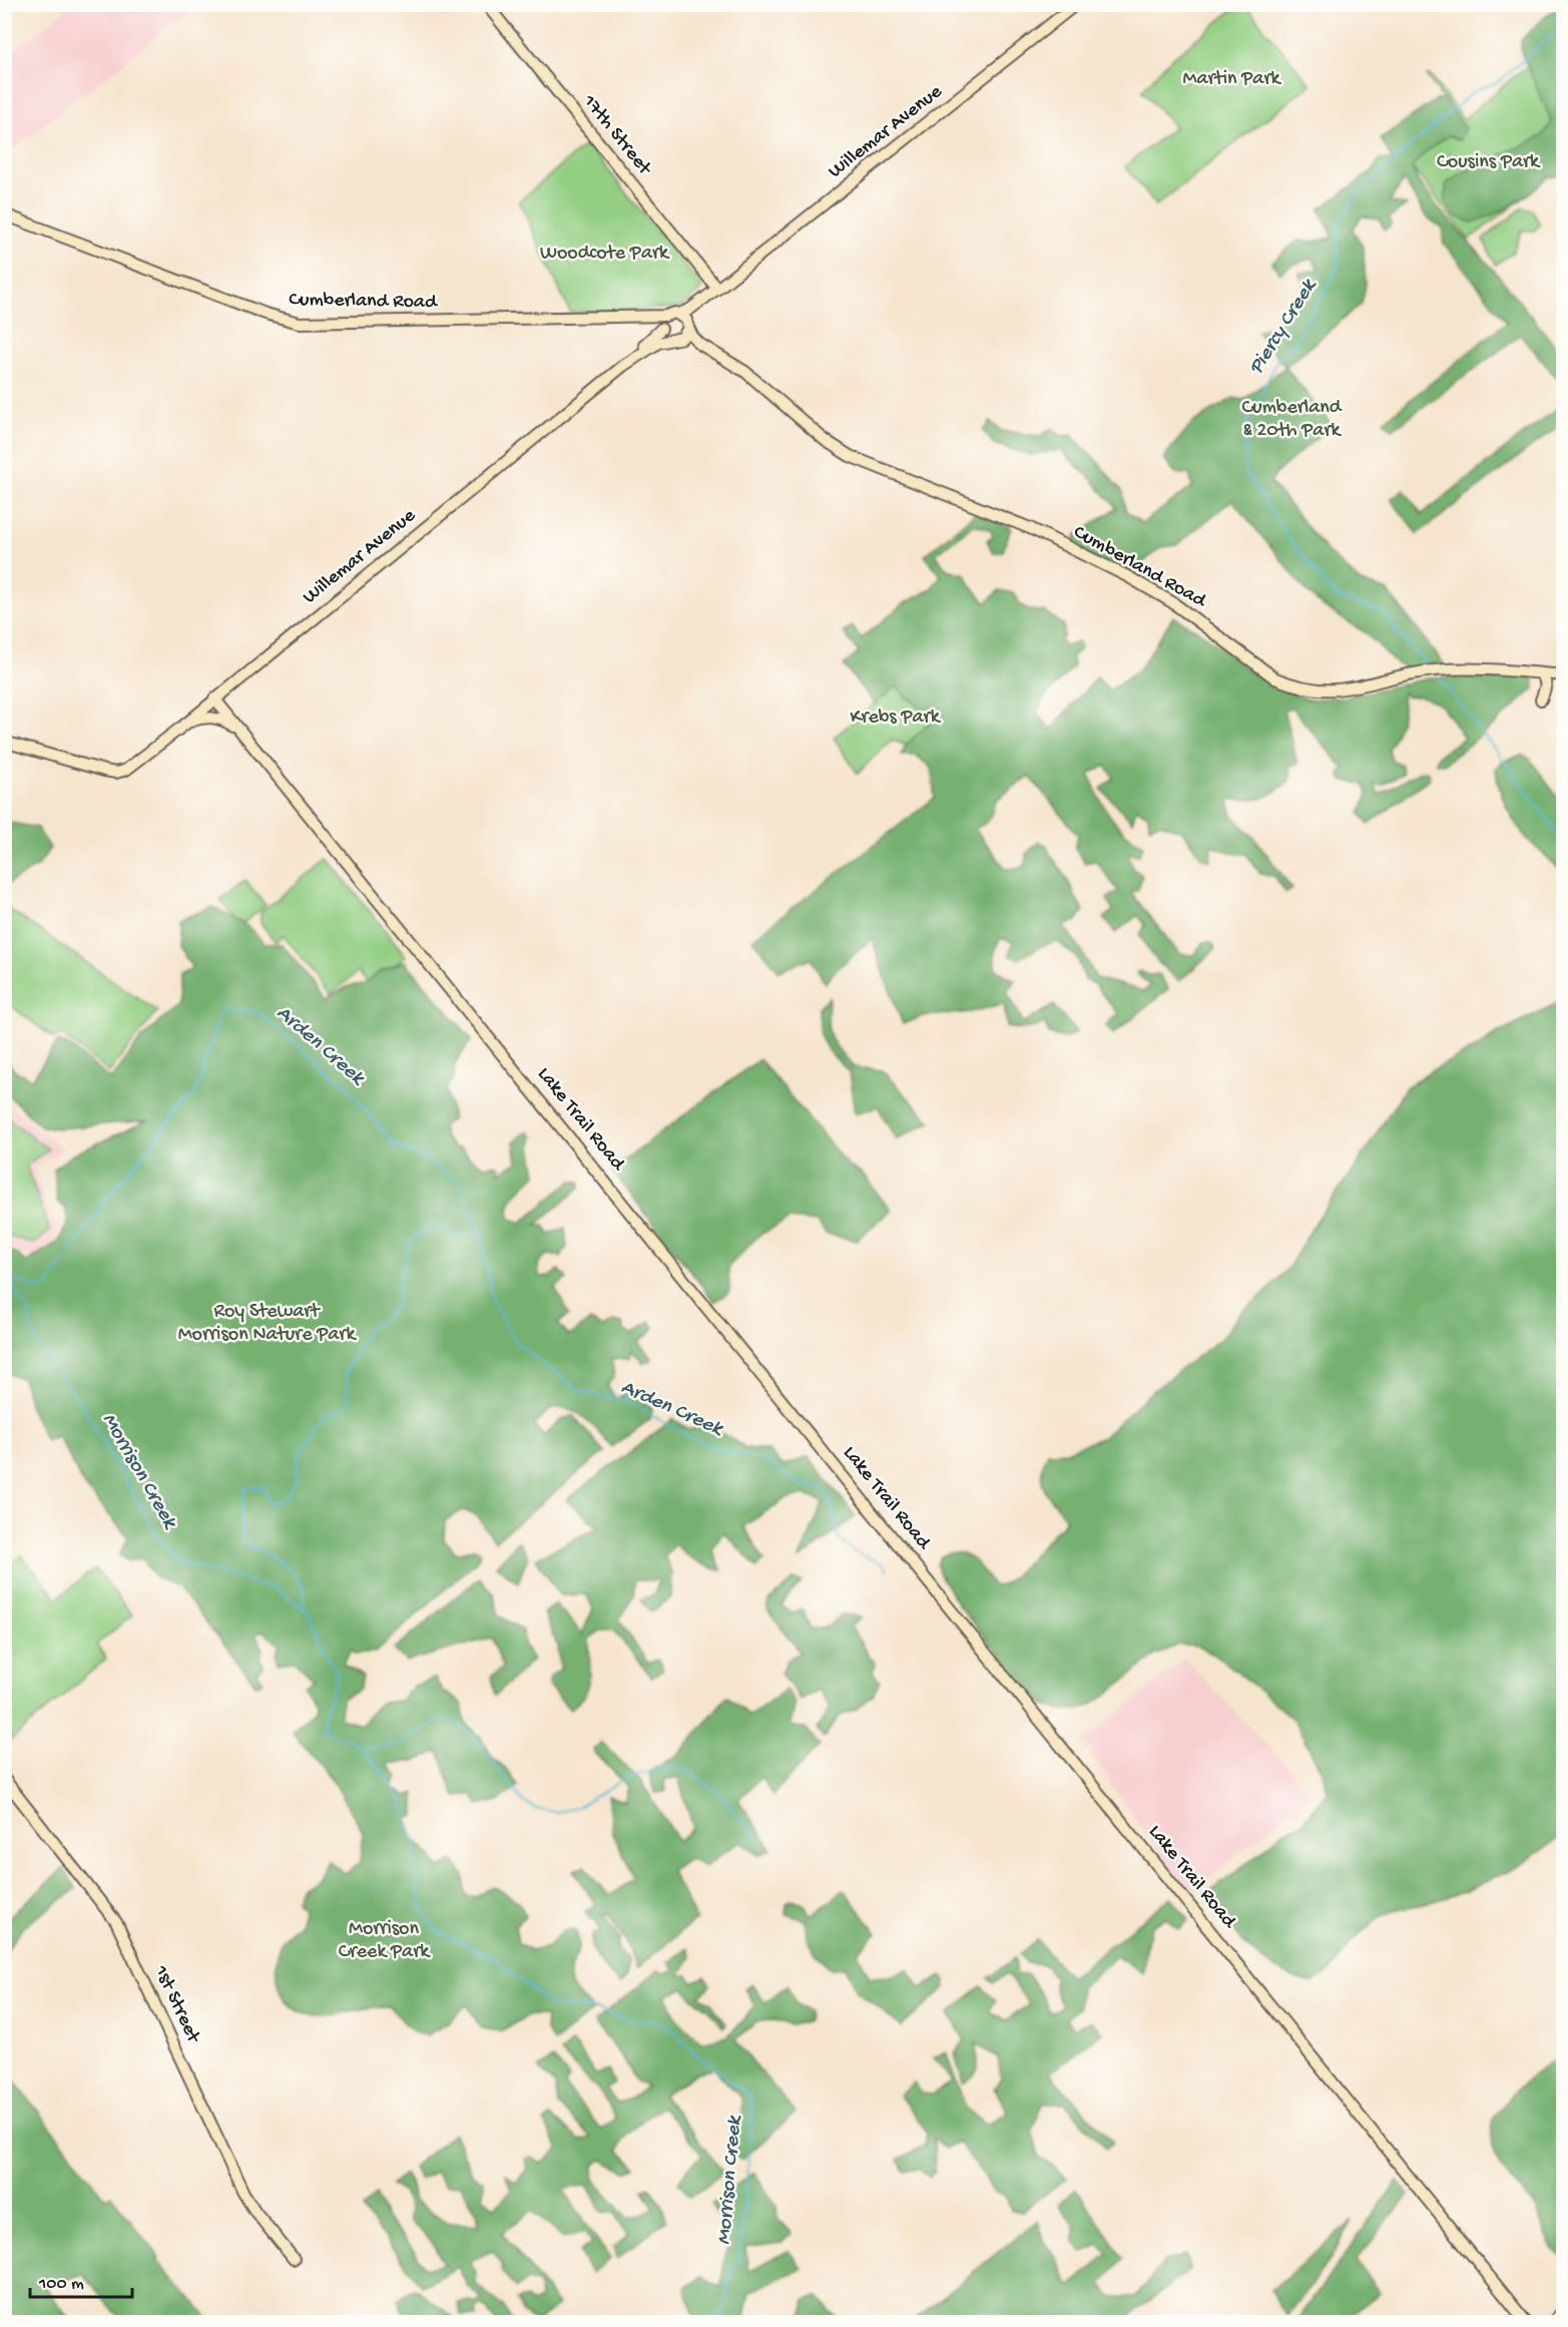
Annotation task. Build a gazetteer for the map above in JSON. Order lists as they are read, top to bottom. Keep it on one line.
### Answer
{"streets":{"street":["Willemar Avenue","17th Street","Cumberland Road","Lake Trail Road","1st Street"]},"crossings":[["Willemar Avenue","17th Street"],["Willemar Avenue","Cumberland Road"],["Willemar Avenue","Lake Trail Road"]],"water":["Piercy Creek","Arden Creek","Morrison Creek"],"parks":["Martin Park","Cousins Park","Woodcote Park","Cumberland & 20th Park","Krebs Park","Roy Stewart Morrison Nature Park","Morrison Creek Park"],"scale_bar":"100 m"}
